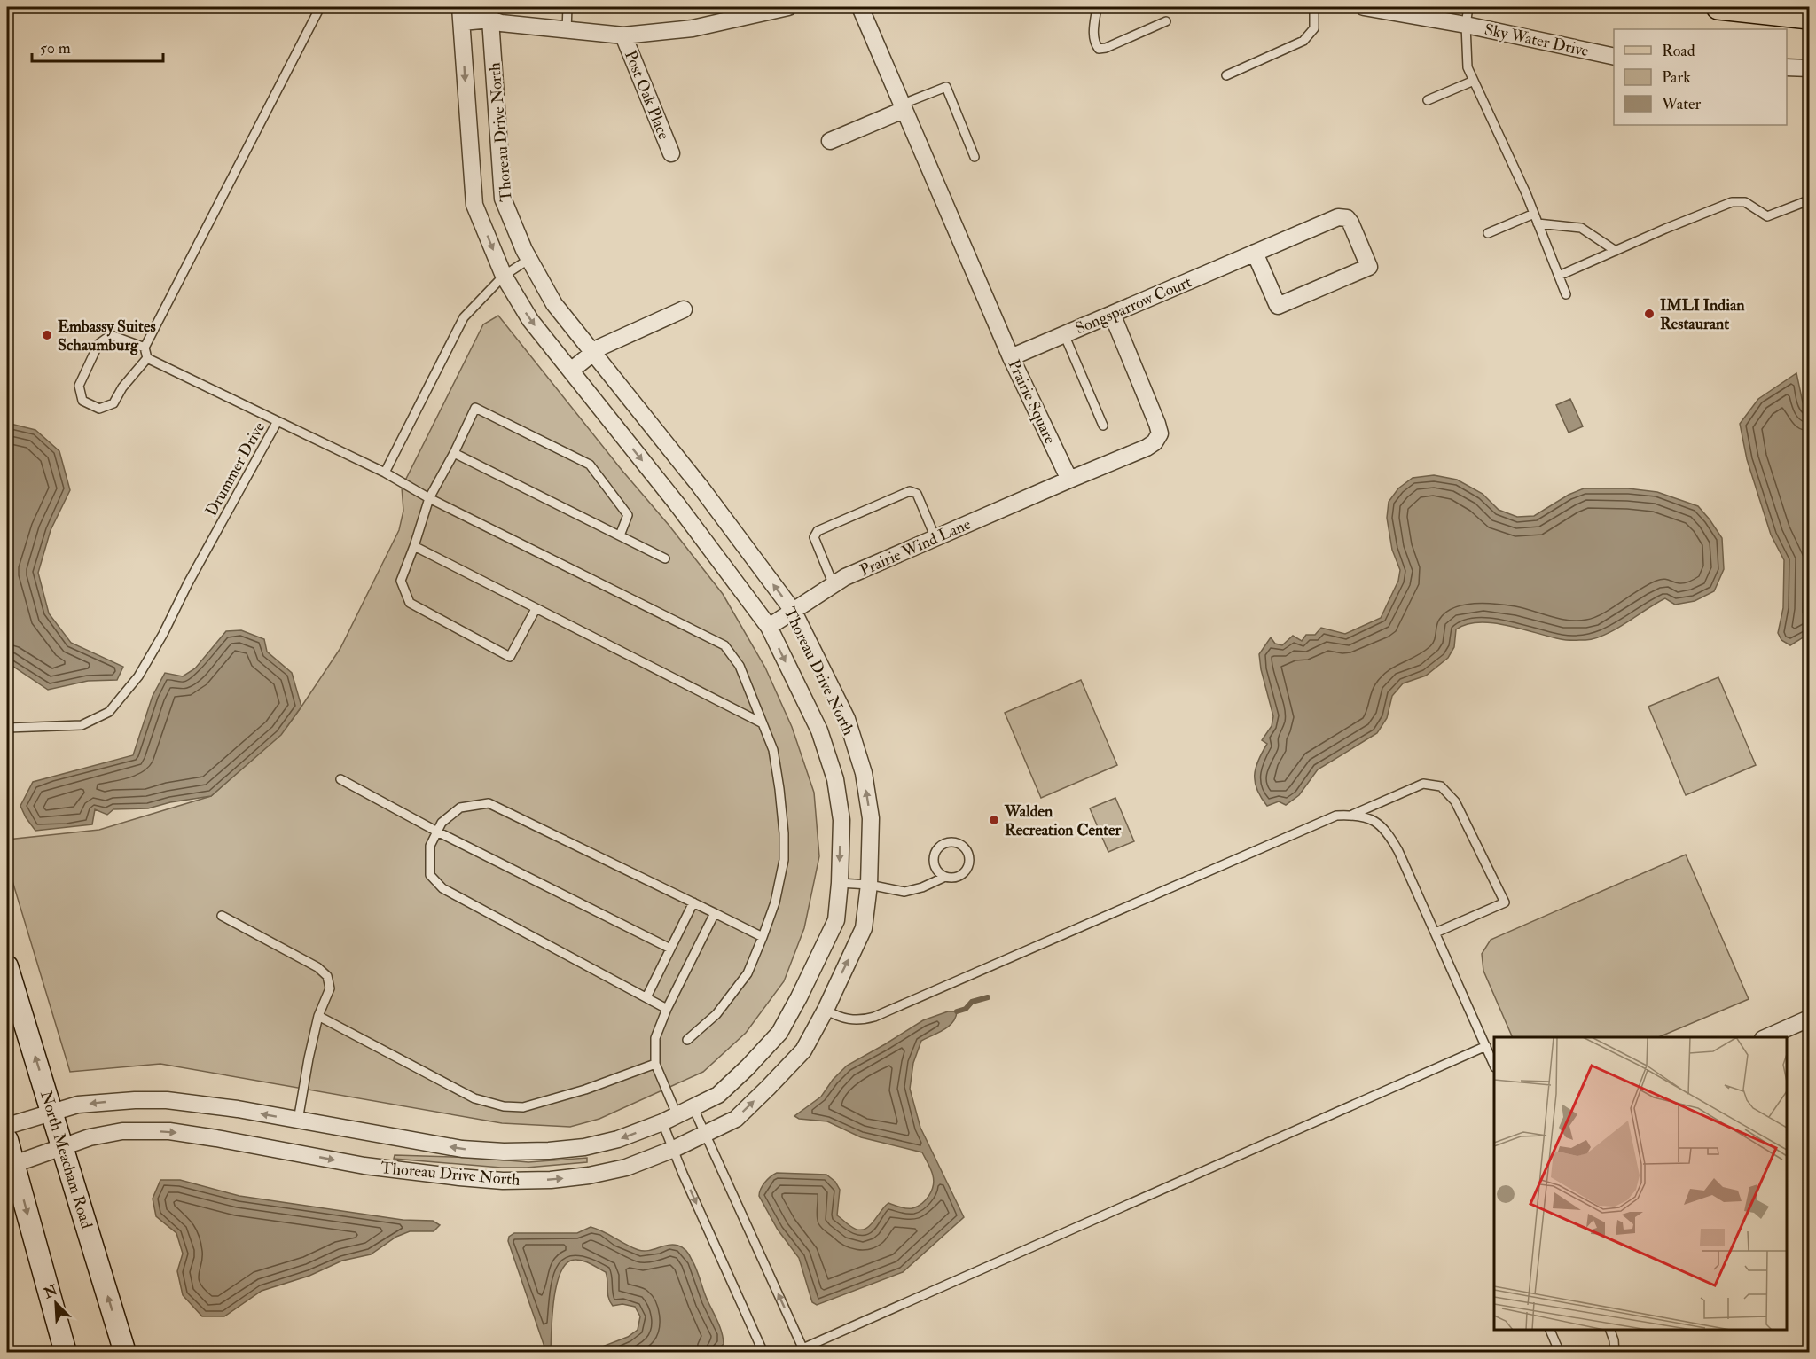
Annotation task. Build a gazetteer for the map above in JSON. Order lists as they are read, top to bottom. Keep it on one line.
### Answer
{"streets":{"main road":["North Meacham Road"],"street":["Sky Water Drive","Post Oak Place","Thoreau Drive North","Songsparrow Court","Prairie Square","Prairie Wind Lane"],"lane":["Drummer Drive"]},"crossings":[["Thoreau Drive North","Prairie Wind Lane"],["Thoreau Drive North","North Meacham Road"],["Songsparrow Court","Prairie Square"],["Prairie Square","Prairie Wind Lane"]],"places":["IMLI Indian Restaurant","Embassy Suites Schaumburg","Walden Recreation Center"],"legend":["Road","Park","Water"],"scale_bar":"50 m","north":"top left"}
